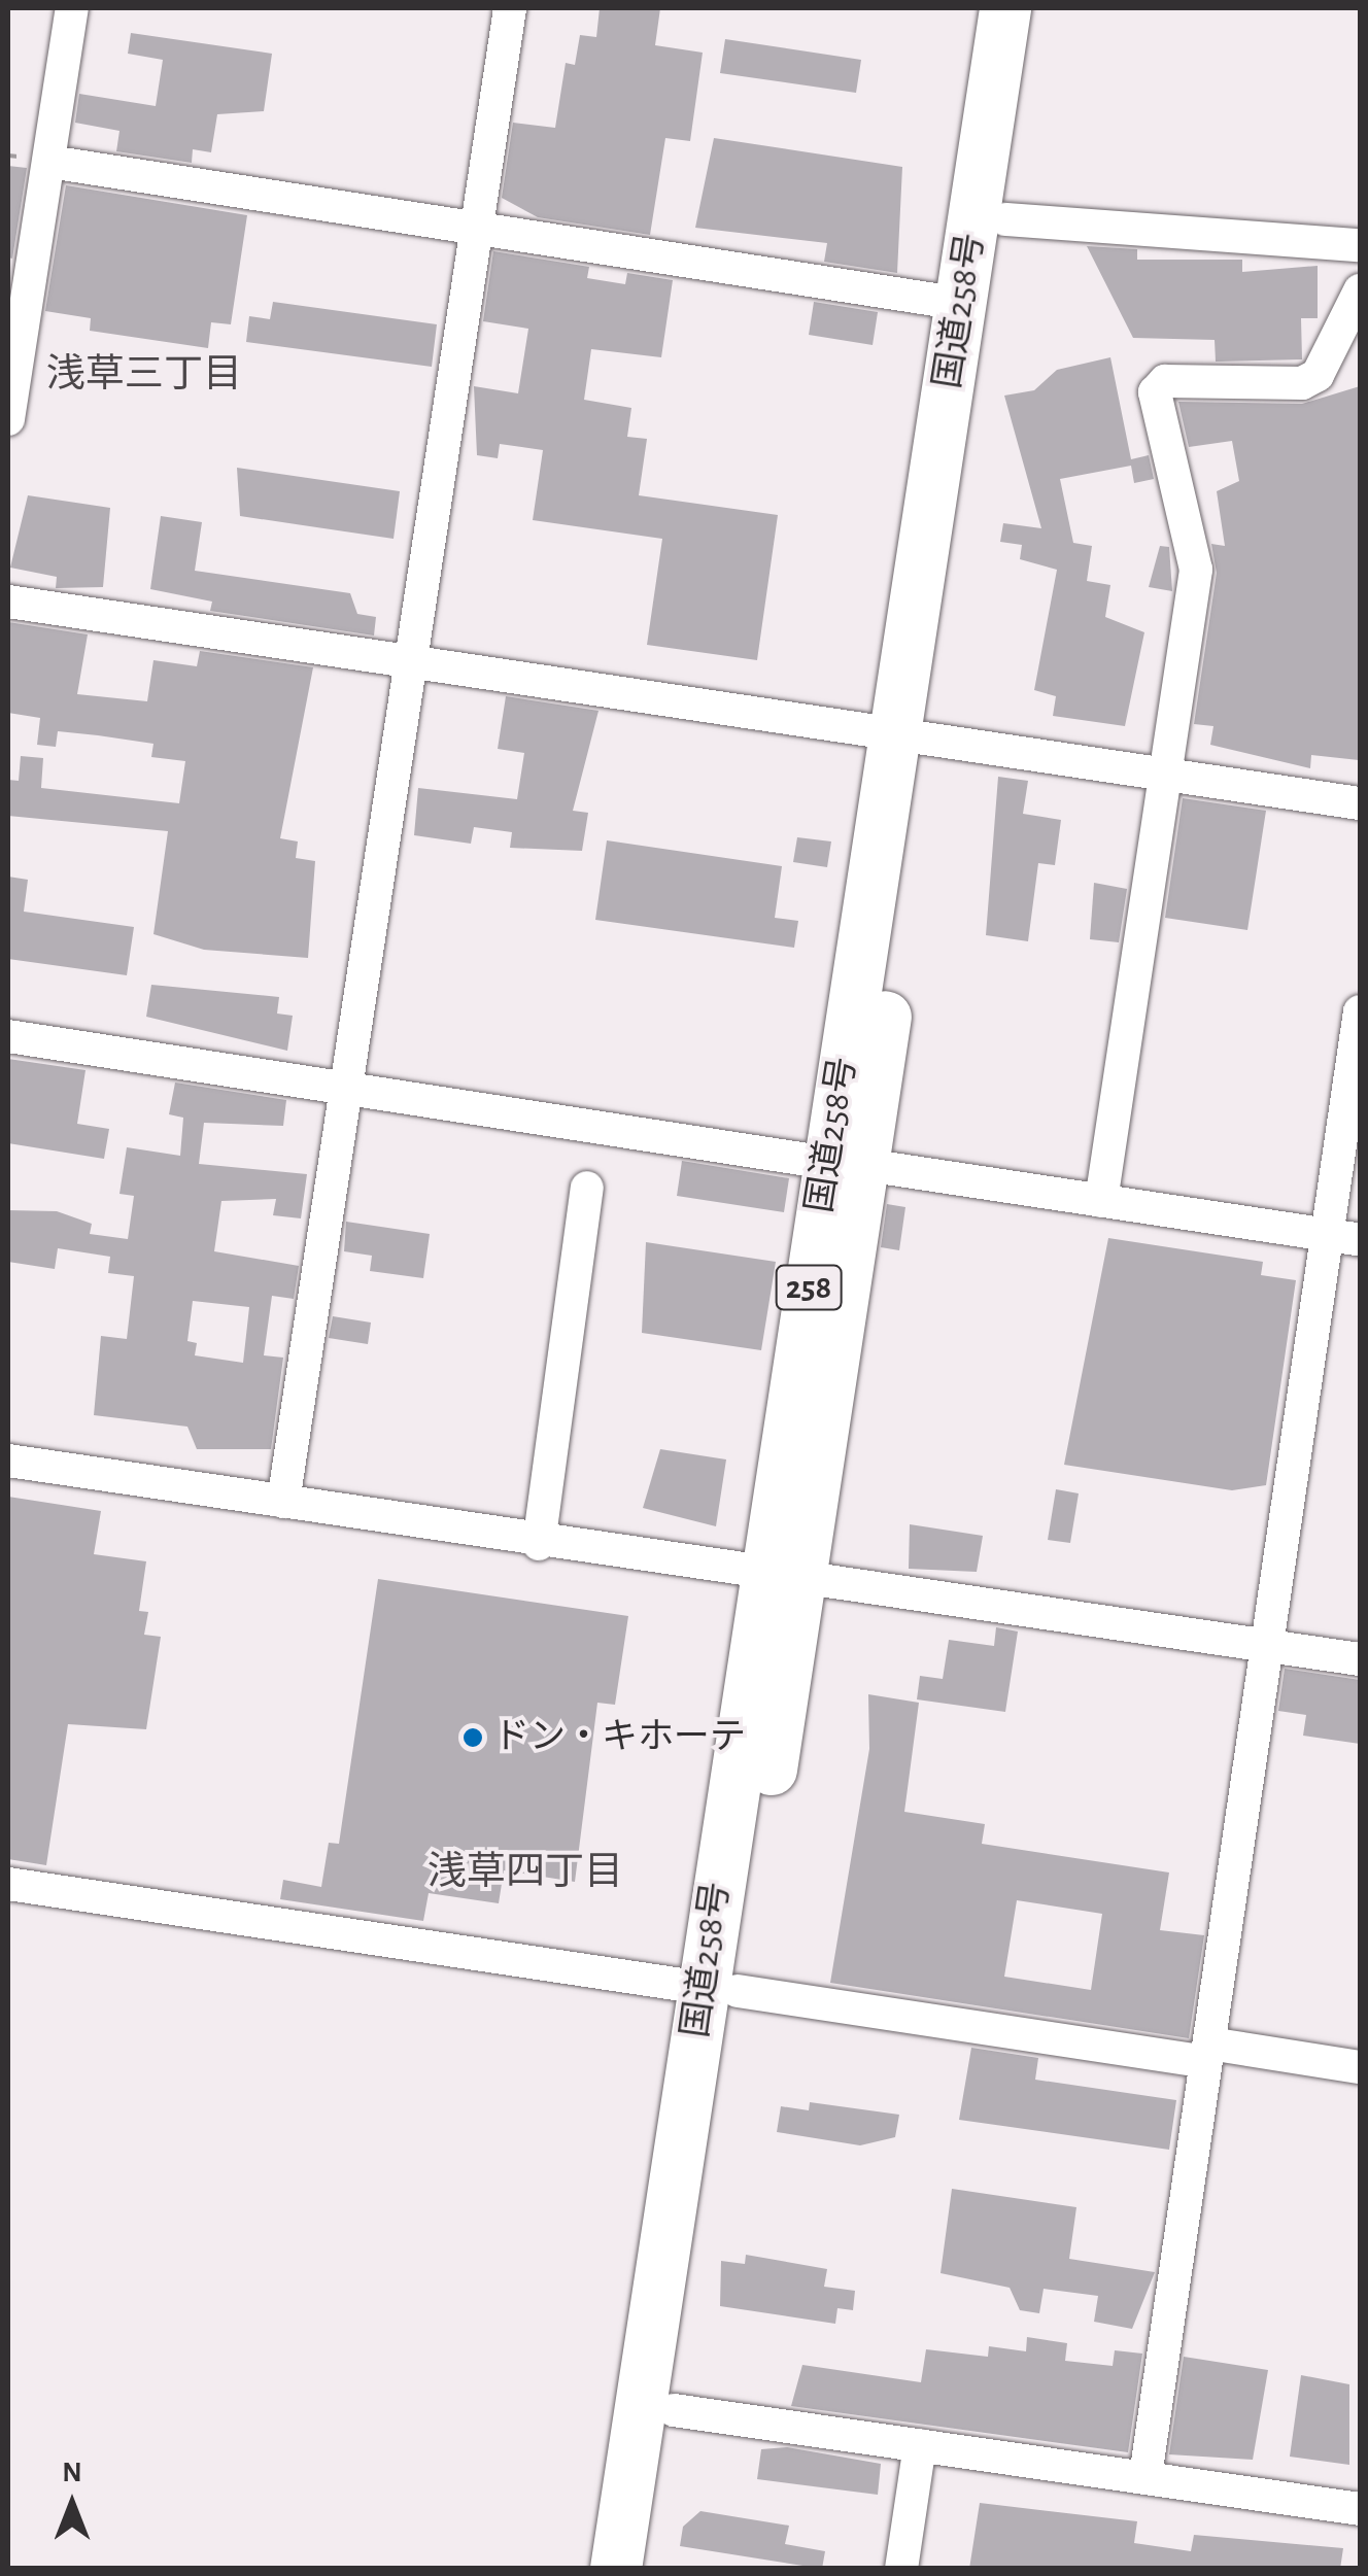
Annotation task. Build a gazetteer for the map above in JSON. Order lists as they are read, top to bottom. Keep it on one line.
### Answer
{"streets":{"highway":["国道258号","258"]},"districts":["浅草三丁目","浅草四丁目"],"places":["ドン・キホーテ"],"north":"top"}
